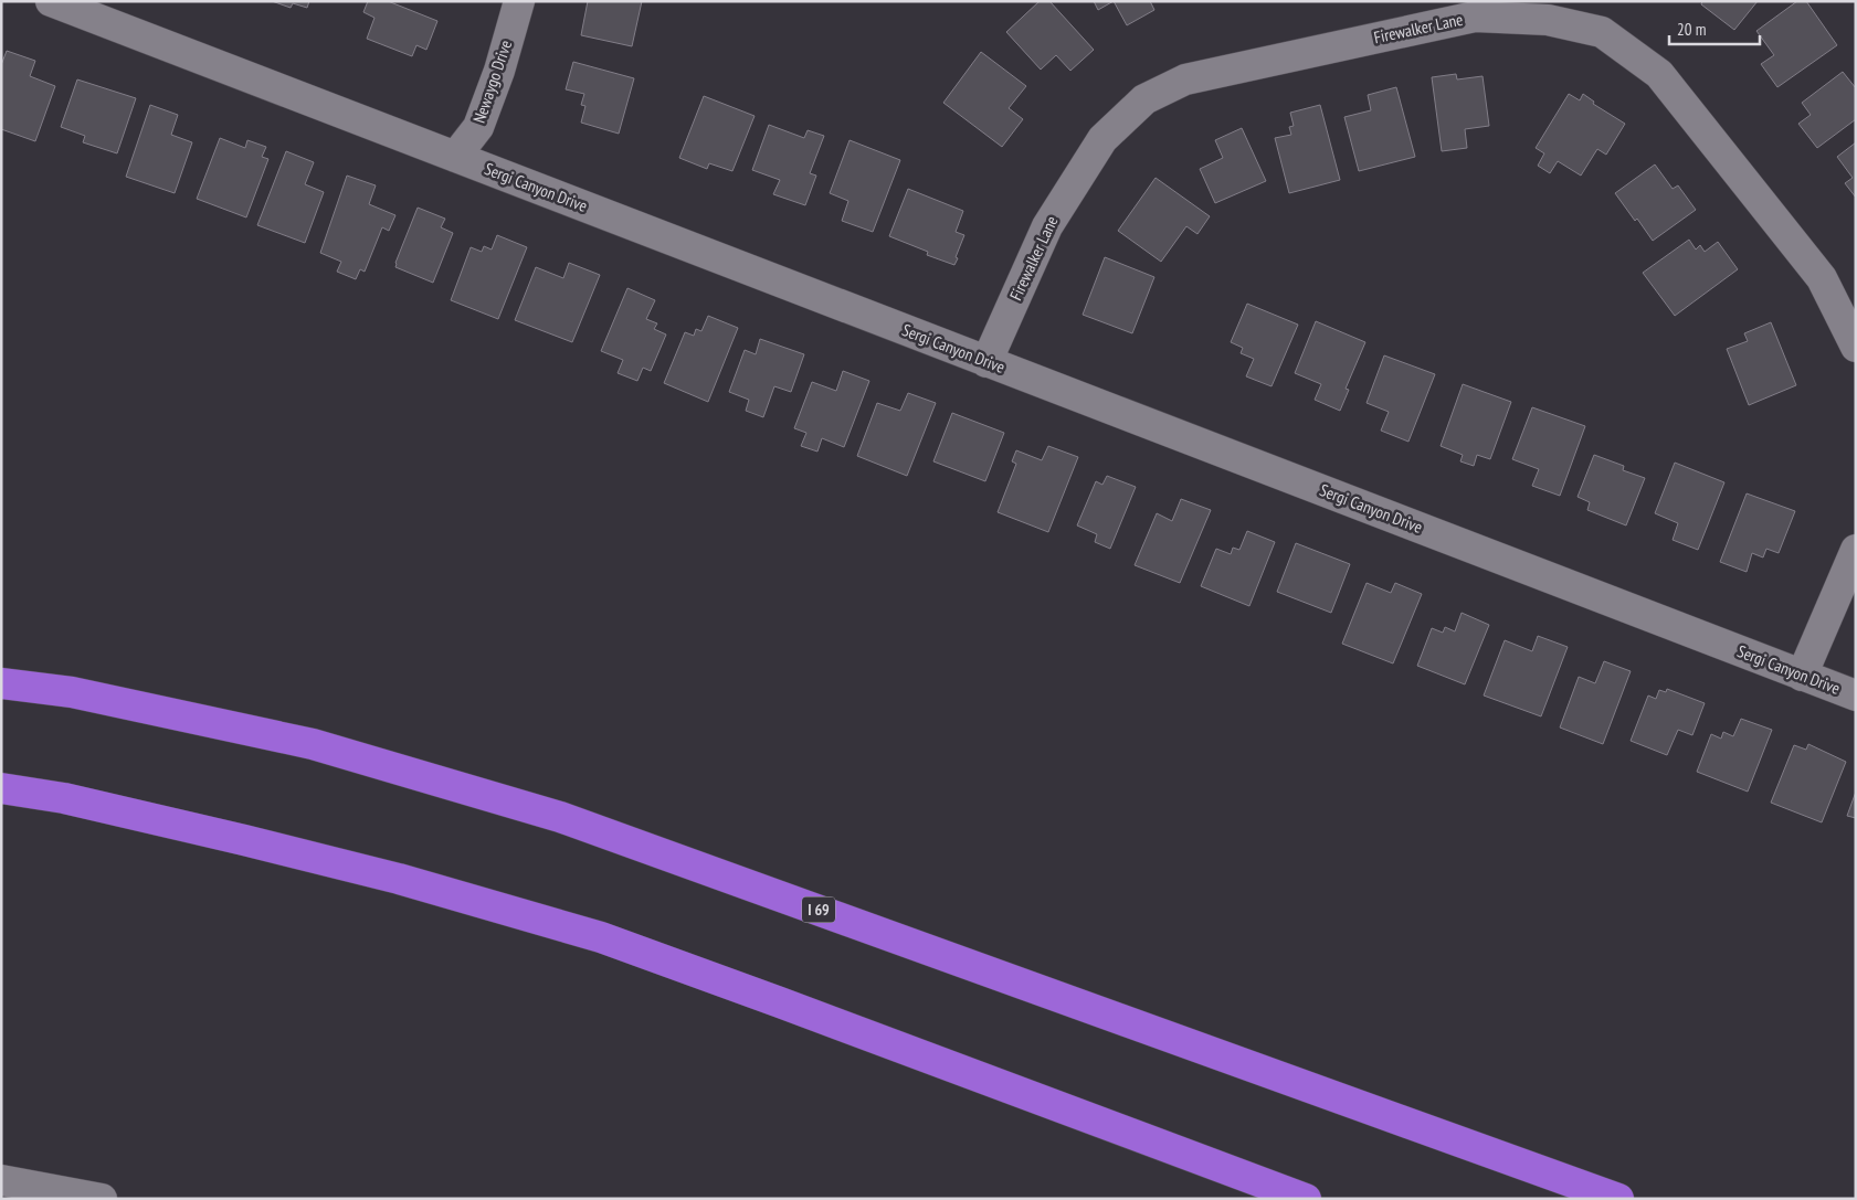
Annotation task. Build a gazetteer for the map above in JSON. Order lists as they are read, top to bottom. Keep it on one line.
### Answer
{"streets":{"highway":["I 69"],"street":["Firewalker Lane","Newaygo Drive","Sergi Canyon Drive"]},"crossings":[["Firewalker Lane","Sergi Canyon Drive"],["Newaygo Drive","Sergi Canyon Drive"]],"scale_bar":"20 m"}
